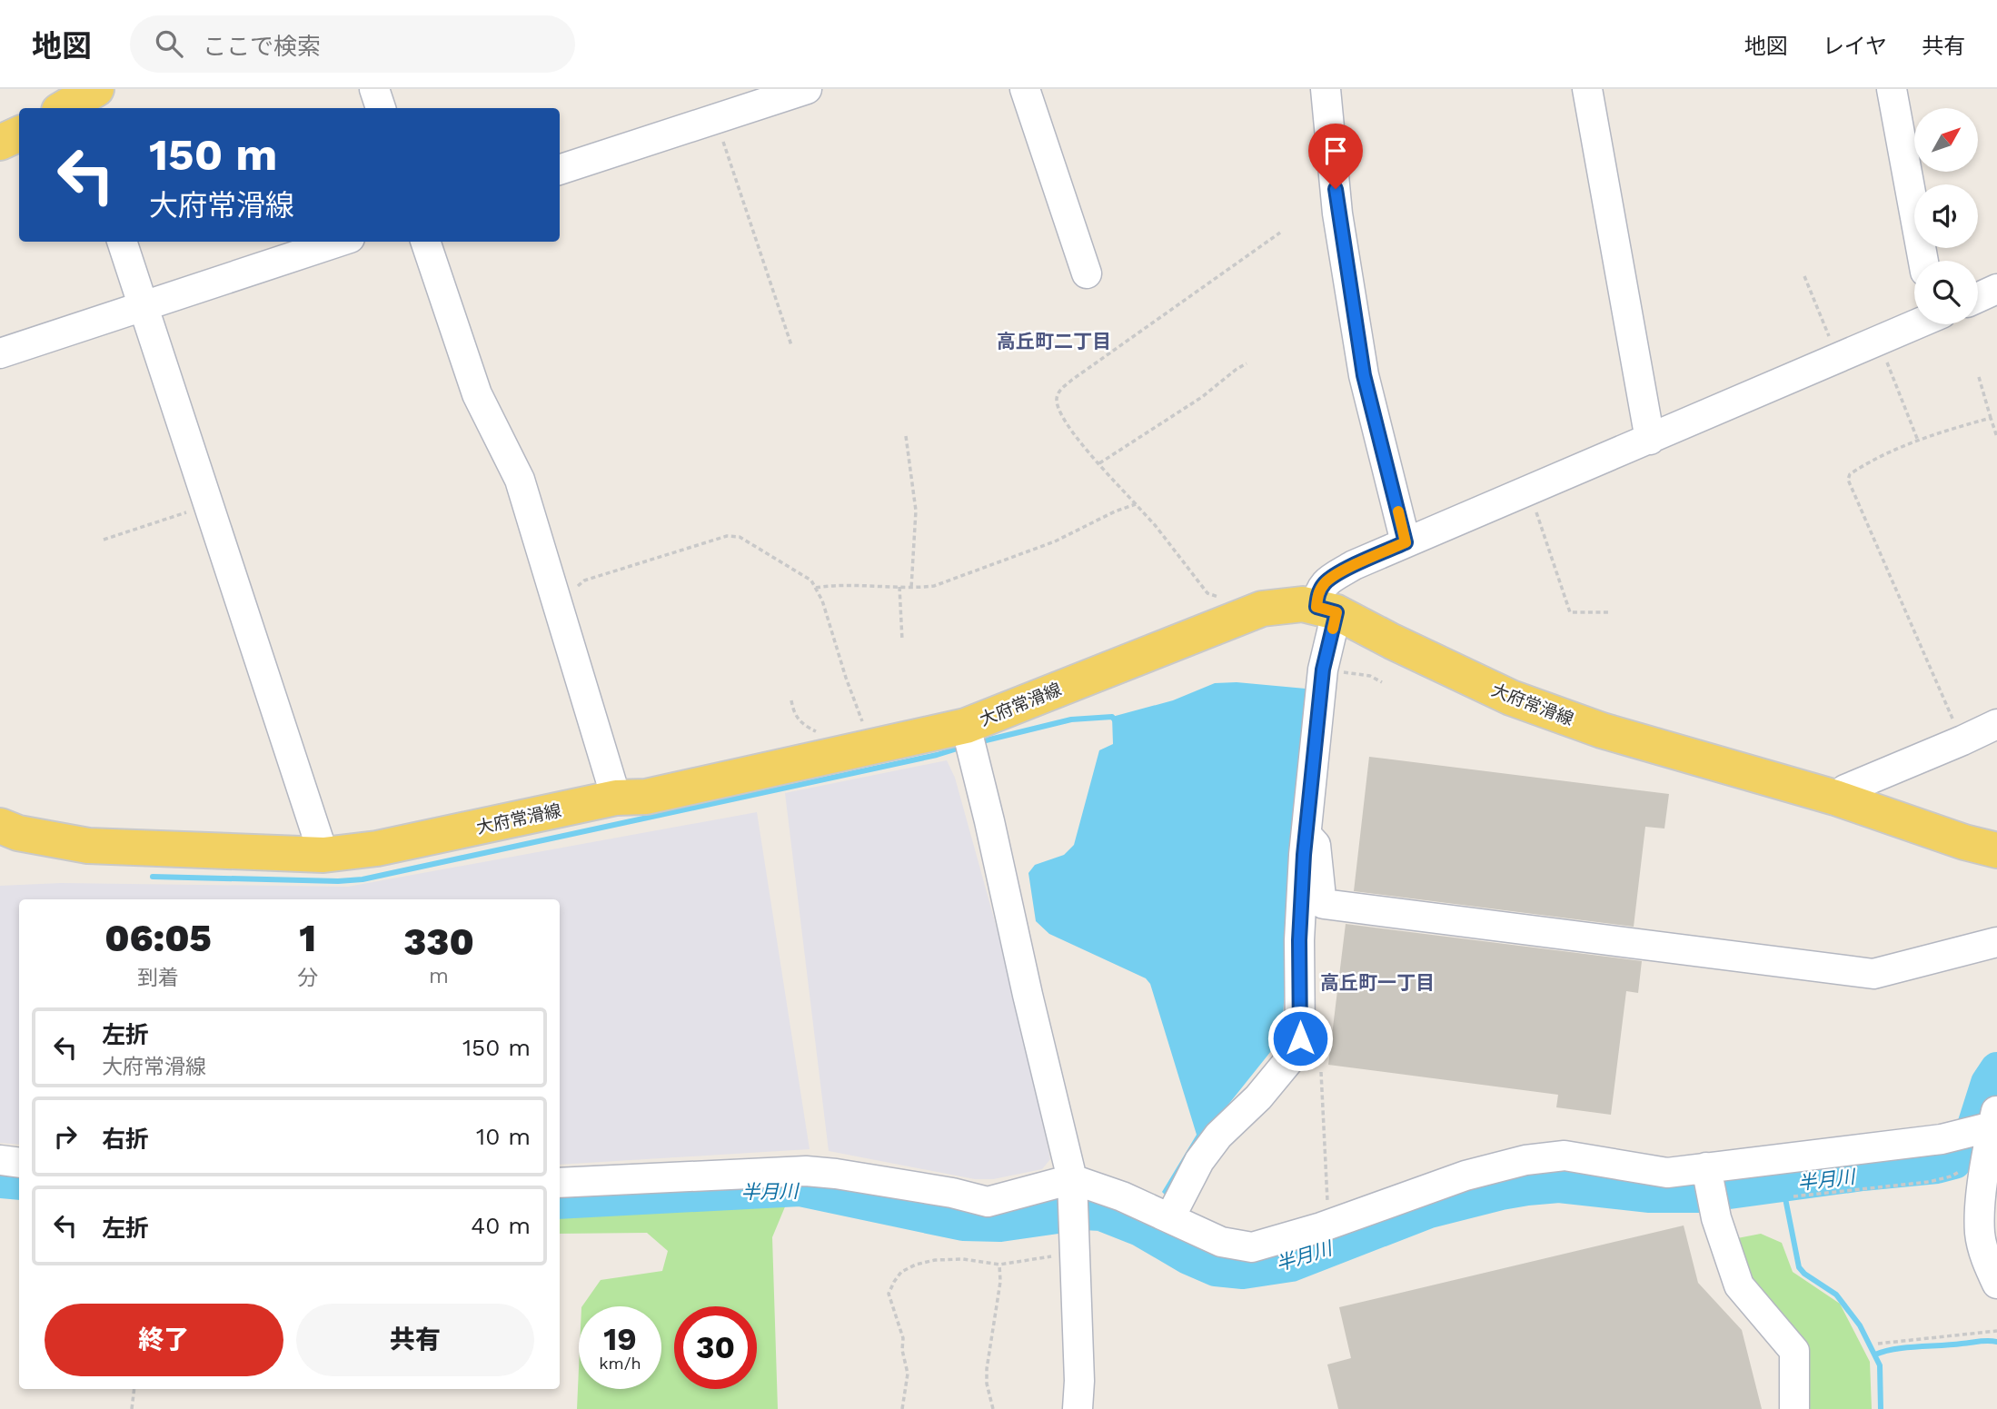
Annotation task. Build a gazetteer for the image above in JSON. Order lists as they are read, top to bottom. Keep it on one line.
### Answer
{"streets":{"main road":["大府常滑線"]},"districts":["高丘町二丁目","高丘町一丁目"],"water":["半月川"],"north":"top right","page":{"header":"地図","search":"ここで検索","nav":["地図","レイヤ","共有"],"turn":["150 m","大府常滑線"],"eta":["06:05","到着","1","分","330","m"],"list":[{"name":"左折","note":"大府常滑線","value":"150 m"},{"name":"右折","value":"10 m"},{"name":"左折","value":"40 m"}],"buttons":["終了","共有"],"speed":"19 km/h","limit":"30"}}
